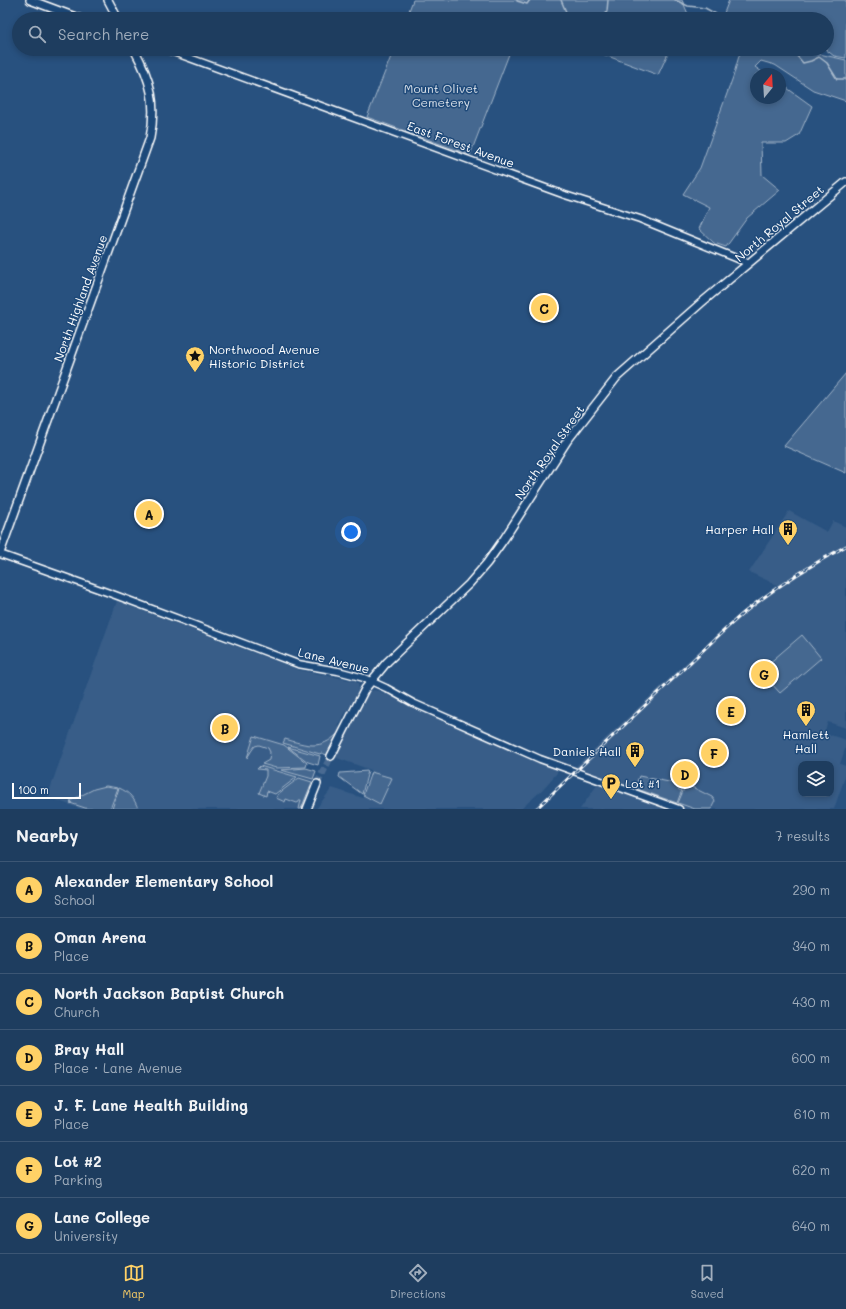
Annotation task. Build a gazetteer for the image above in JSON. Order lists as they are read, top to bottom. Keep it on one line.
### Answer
{"streets":{"main road":["North Royal Street","North Highland Avenue"],"street":["East Forest Avenue","Lane Avenue"]},"crossings":[["East Forest Avenue","North Royal Street"],["North Royal Street","Lane Avenue"],["North Highland Avenue","Lane Avenue"]],"parks":["Mount Olivet Cemetery"],"places":{"place":["Northwood Avenue Historic District"],"building":["Harper Hall","Hamlett Hall","Daniels Hall"],"parking":["Lot #1"]},"scale_bar":"100 m","north":"top","page":{"search":"Search here","pins":["C","A","G","E","B","F","D"],"scale":"100 m","heading":["Nearby","7 results"],"list":[{"mark":"A","name":"Alexander Elementary School","note":"School","value":"290 m"},{"mark":"B","name":"Oman Arena","note":"Place","value":"340 m"},{"mark":"C","name":"North Jackson Baptist Church","note":"Church","value":"430 m"},{"mark":"D","name":"Bray Hall","note":"Place · Lane Avenue","value":"600 m"},{"mark":"E","name":"J. F. Lane Health Building","note":"Place","value":"610 m"},{"mark":"F","name":"Lot #2","note":"Parking","value":"620 m"},{"mark":"G","name":"Lane College","note":"University","value":"640 m"}],"nav":["Map","Directions","Saved"]}}
